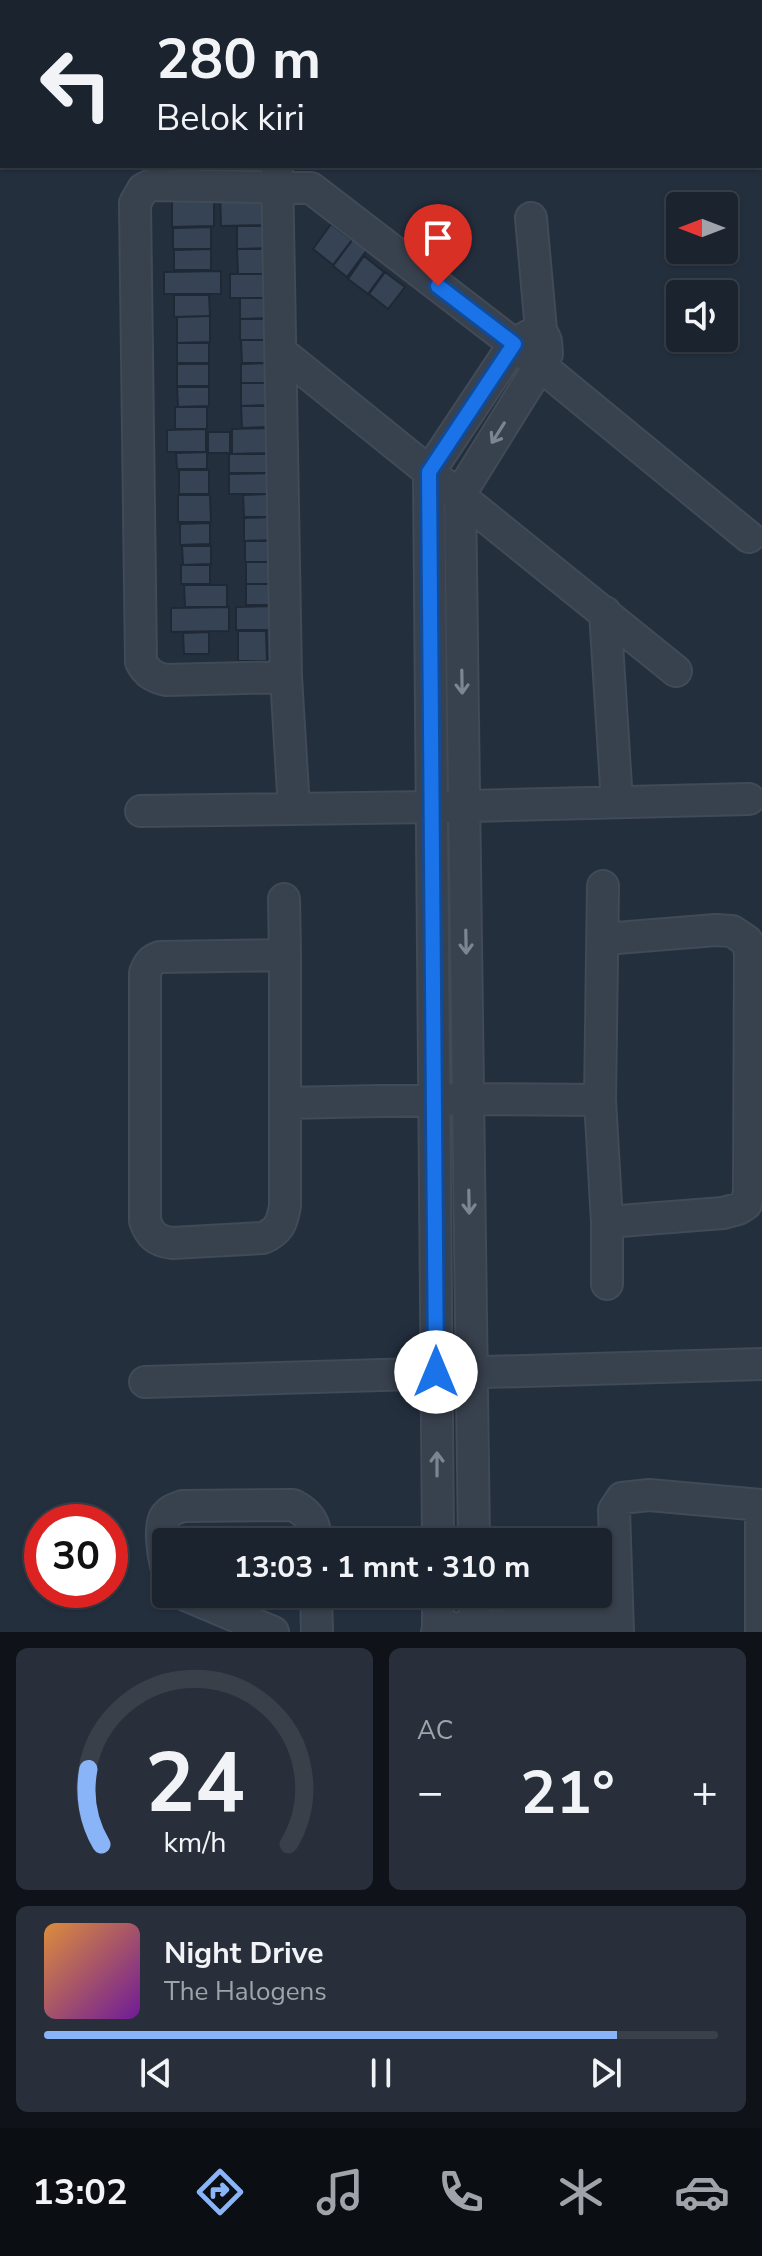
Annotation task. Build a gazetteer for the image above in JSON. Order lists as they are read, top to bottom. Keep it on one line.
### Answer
{"north":"left","page":{"turn":["280 m","Belok kiri"],"limit":"30","trip":"13:03 · 1 mnt · 310 m","tile":"AC","heat":["−","21°","+"],"song":["Night Drive","The Halogens"],"tabs":"13:02","gauge":["24","km/h"]}}
